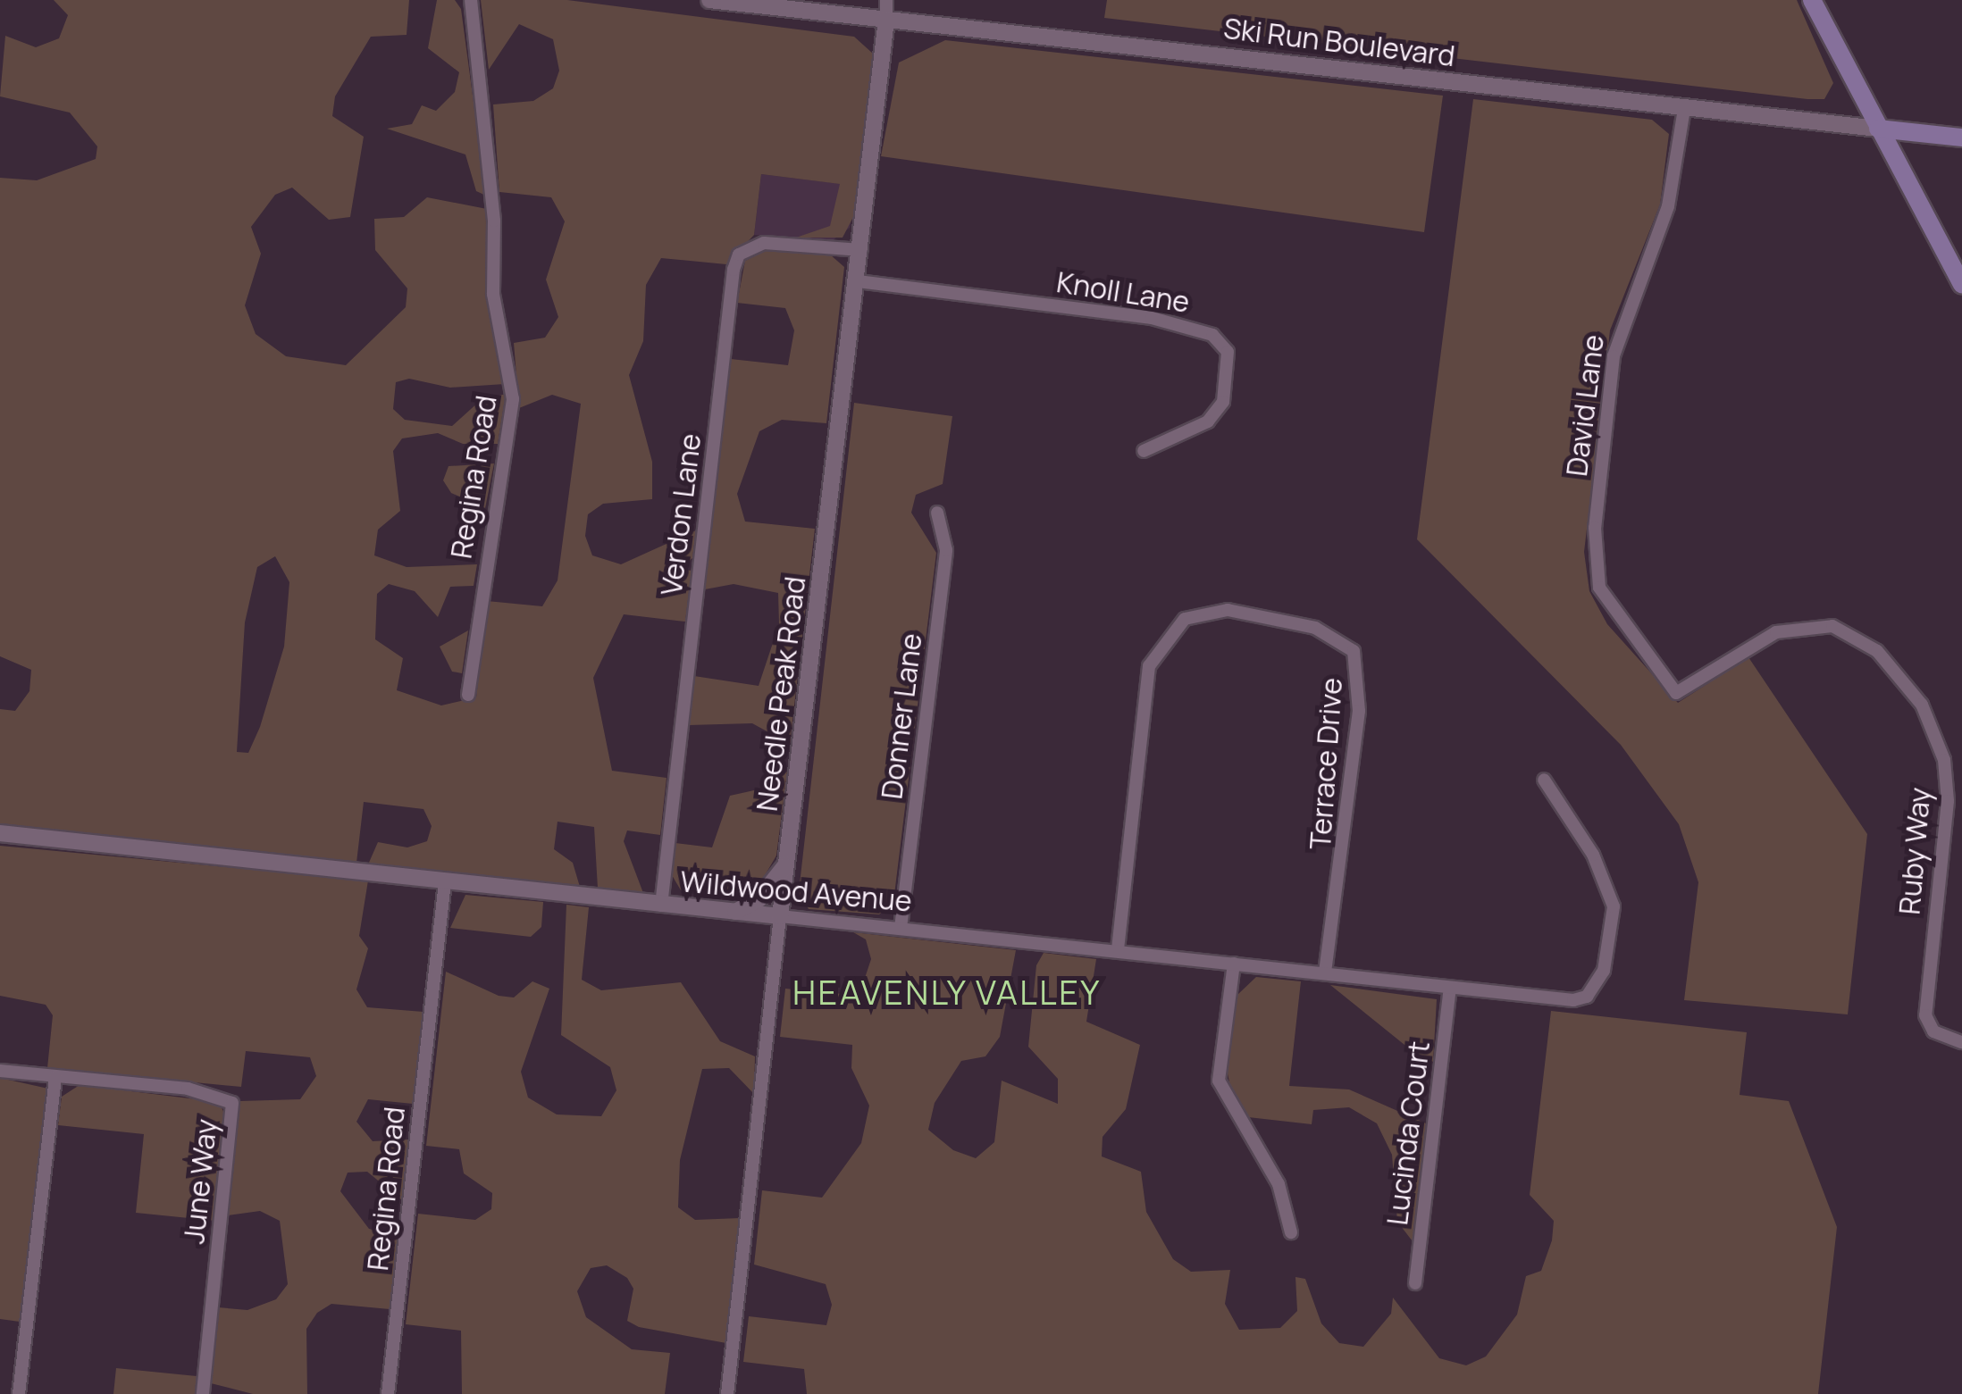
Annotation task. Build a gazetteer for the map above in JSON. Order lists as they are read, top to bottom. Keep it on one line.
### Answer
{"streets":{"main road":["Ski Run Boulevard"],"street":["Knoll Lane","David Lane","Regina Road","Verdon Lane","Needle Peak Road","Donner Lane","Terrace Drive","Ruby Way","Wildwood Avenue","Lucinda Court","June Way"]},"crossings":[["Ski Run Boulevard","David Lane"],["Ski Run Boulevard","Needle Peak Road"],["Knoll Lane","Needle Peak Road"],["David Lane","Ruby Way"],["Regina Road","Wildwood Avenue"],["Verdon Lane","Needle Peak Road"],["Verdon Lane","Wildwood Avenue"],["Needle Peak Road","Wildwood Avenue"],["Donner Lane","Wildwood Avenue"],["Terrace Drive","Wildwood Avenue"],["Wildwood Avenue","Lucinda Court"]],"districts":["HEAVENLY VALLEY"]}
